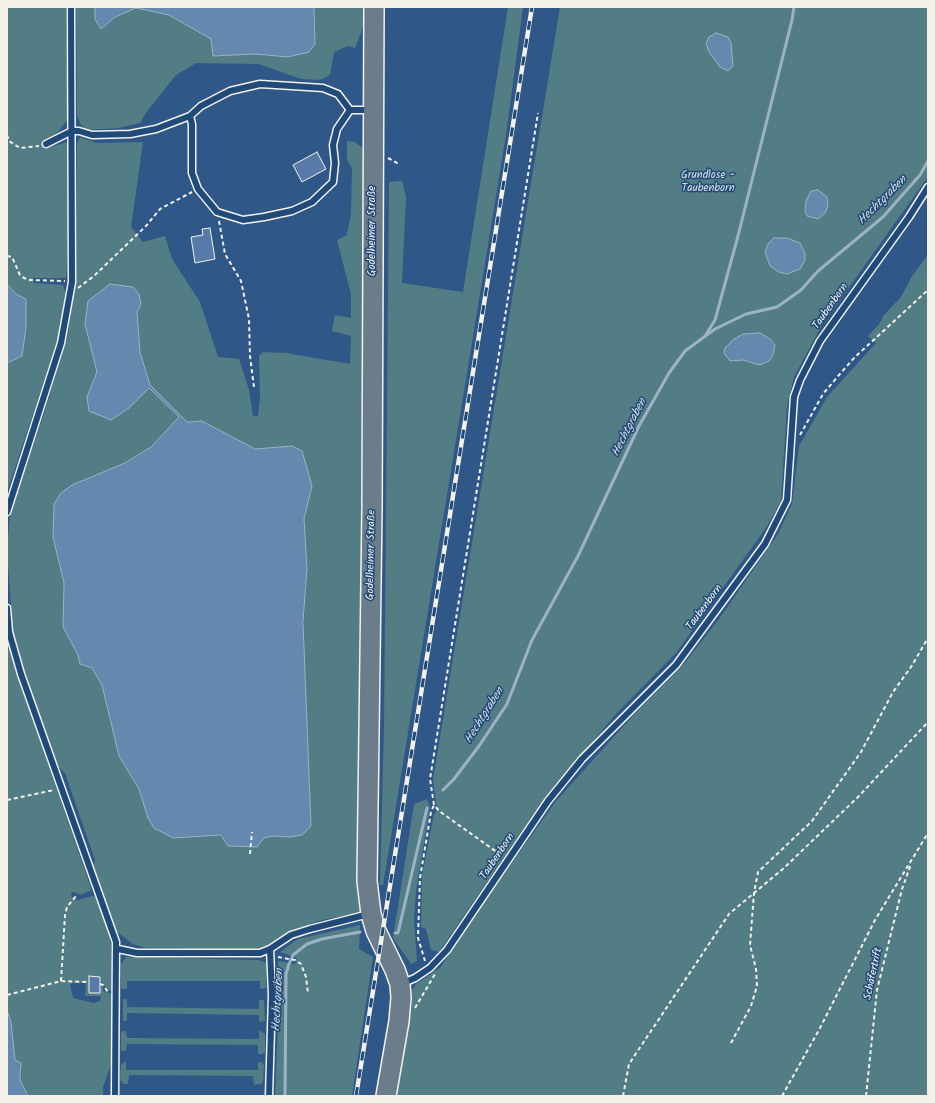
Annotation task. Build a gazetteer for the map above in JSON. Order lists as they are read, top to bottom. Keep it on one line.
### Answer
{"streets":{"main road":["Godelheimer Straße"],"lane":["Taubenborn"],"path":["Schäfertrift"]},"crossings":[["Godelheimer Straße","Taubenborn"]],"water":["Hechtgraben"],"parks":["Grundlose - Taubenborn"]}
